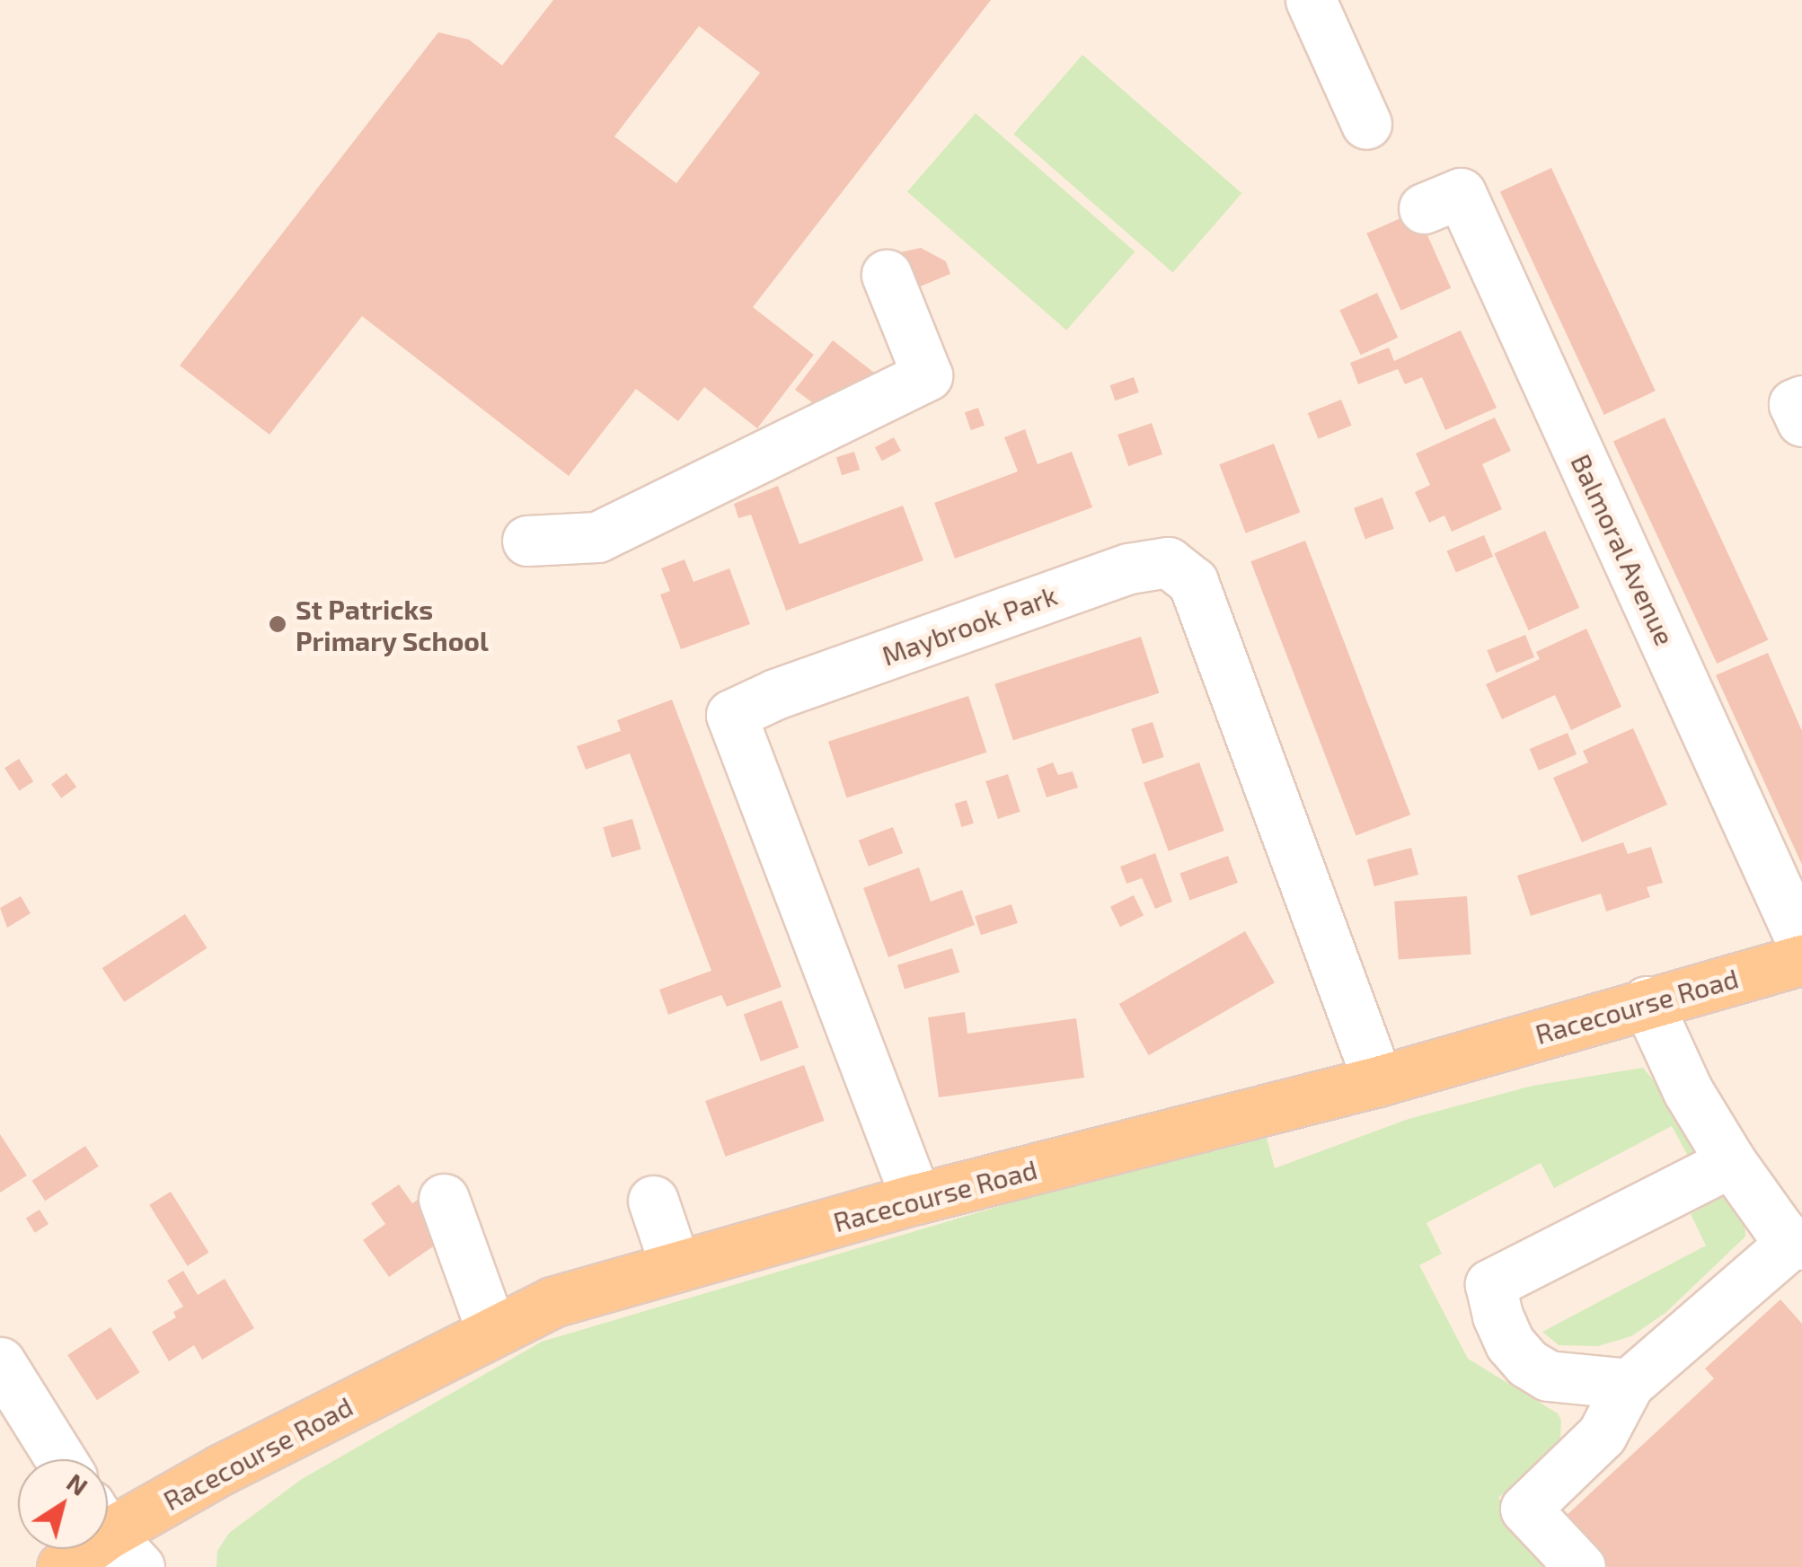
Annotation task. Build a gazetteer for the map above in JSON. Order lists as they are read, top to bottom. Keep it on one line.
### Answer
{"streets":{"main road":["Racecourse Road"],"street":["Balmoral Avenue","Maybrook Park"]},"crossings":[["Maybrook Park","Racecourse Road"]],"places":["St Patricks Primary School"],"north":"top right"}
